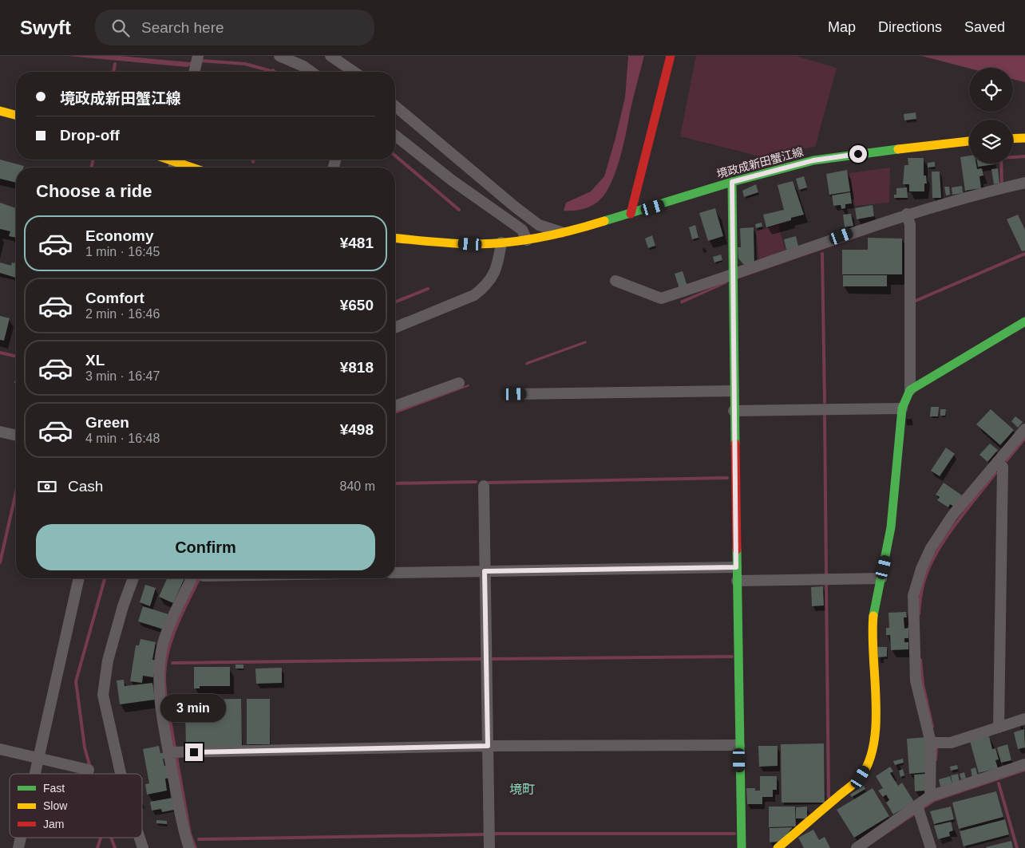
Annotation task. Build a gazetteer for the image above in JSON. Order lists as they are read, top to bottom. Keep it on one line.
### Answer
{"streets":{"street":["境政成新田蟹江線"]},"districts":["境町"],"legend":["Fast","Slow","Jam"],"page":{"header":"Swyft","search":"Search here","nav":["Map","Directions","Saved"],"banner":["境政成新田蟹江線","Drop-off"],"heading":"Choose a ride","list":[{"name":"Economy","note":"1 min · 16:45","value":"¥481"},{"name":"Comfort","note":"2 min · 16:46","value":"¥650"},{"name":"XL","note":"3 min · 16:47","value":"¥818"},{"name":"Green","note":"4 min · 16:48","value":"¥498"}],"pay":["Cash","840 m"],"buttons":"Confirm","bubble":"3 min"}}
